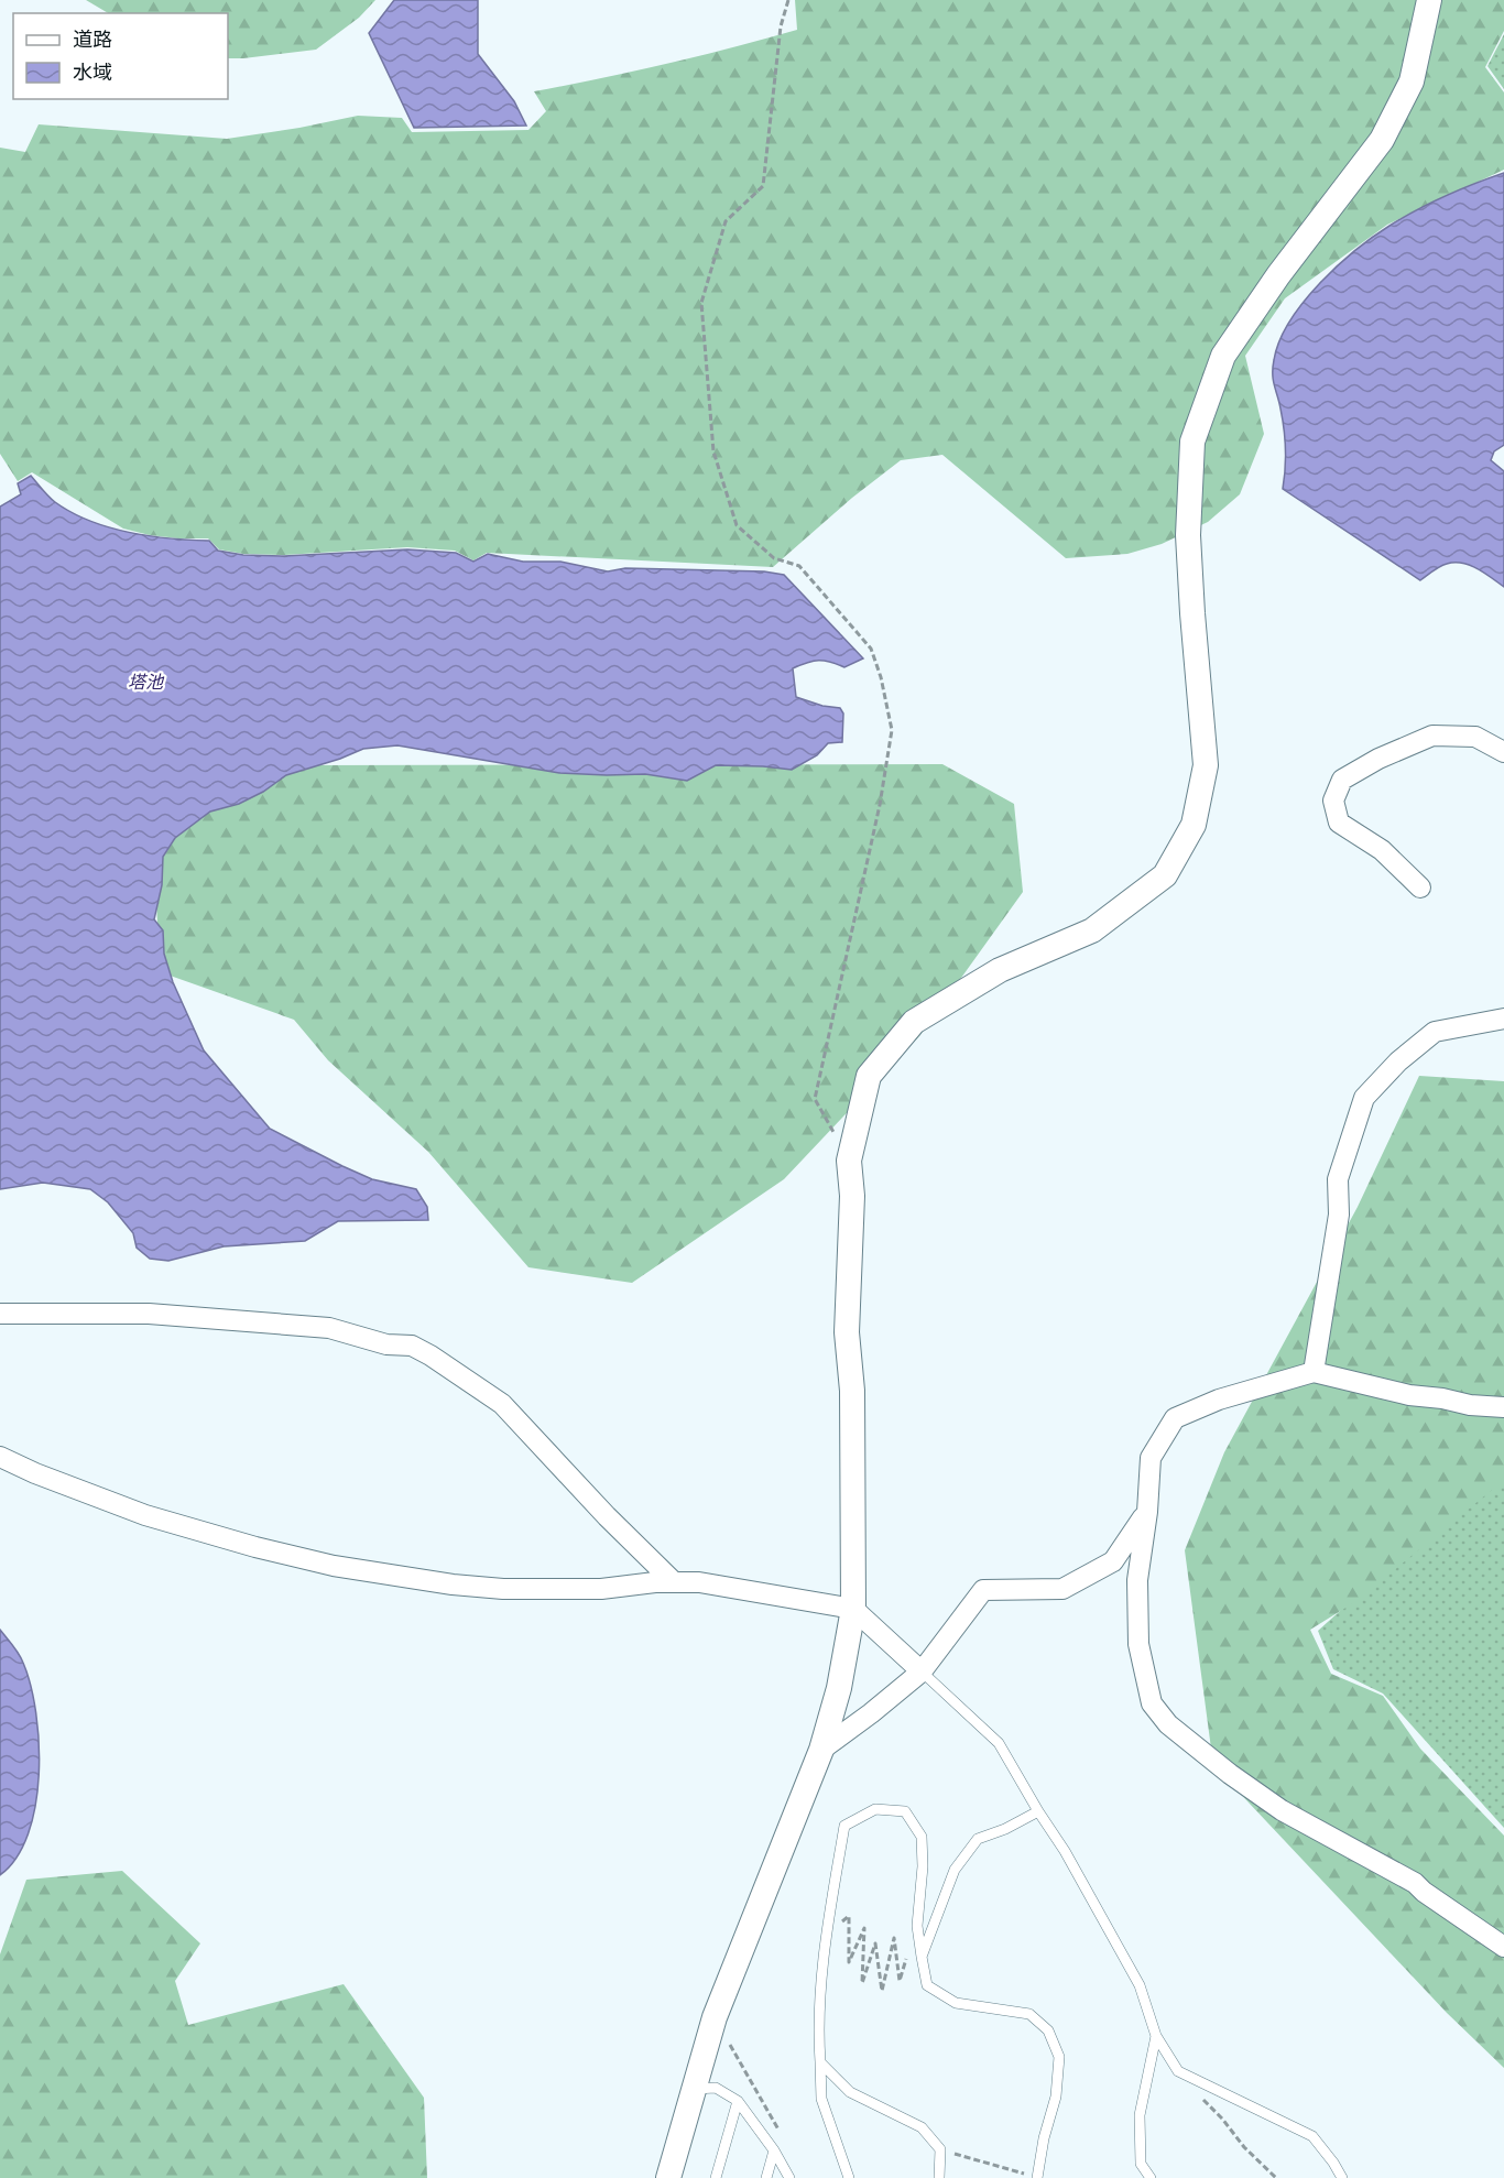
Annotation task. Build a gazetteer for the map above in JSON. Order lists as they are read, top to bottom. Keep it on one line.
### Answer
{"water":["塔池"],"legend":["道路","水域"]}
